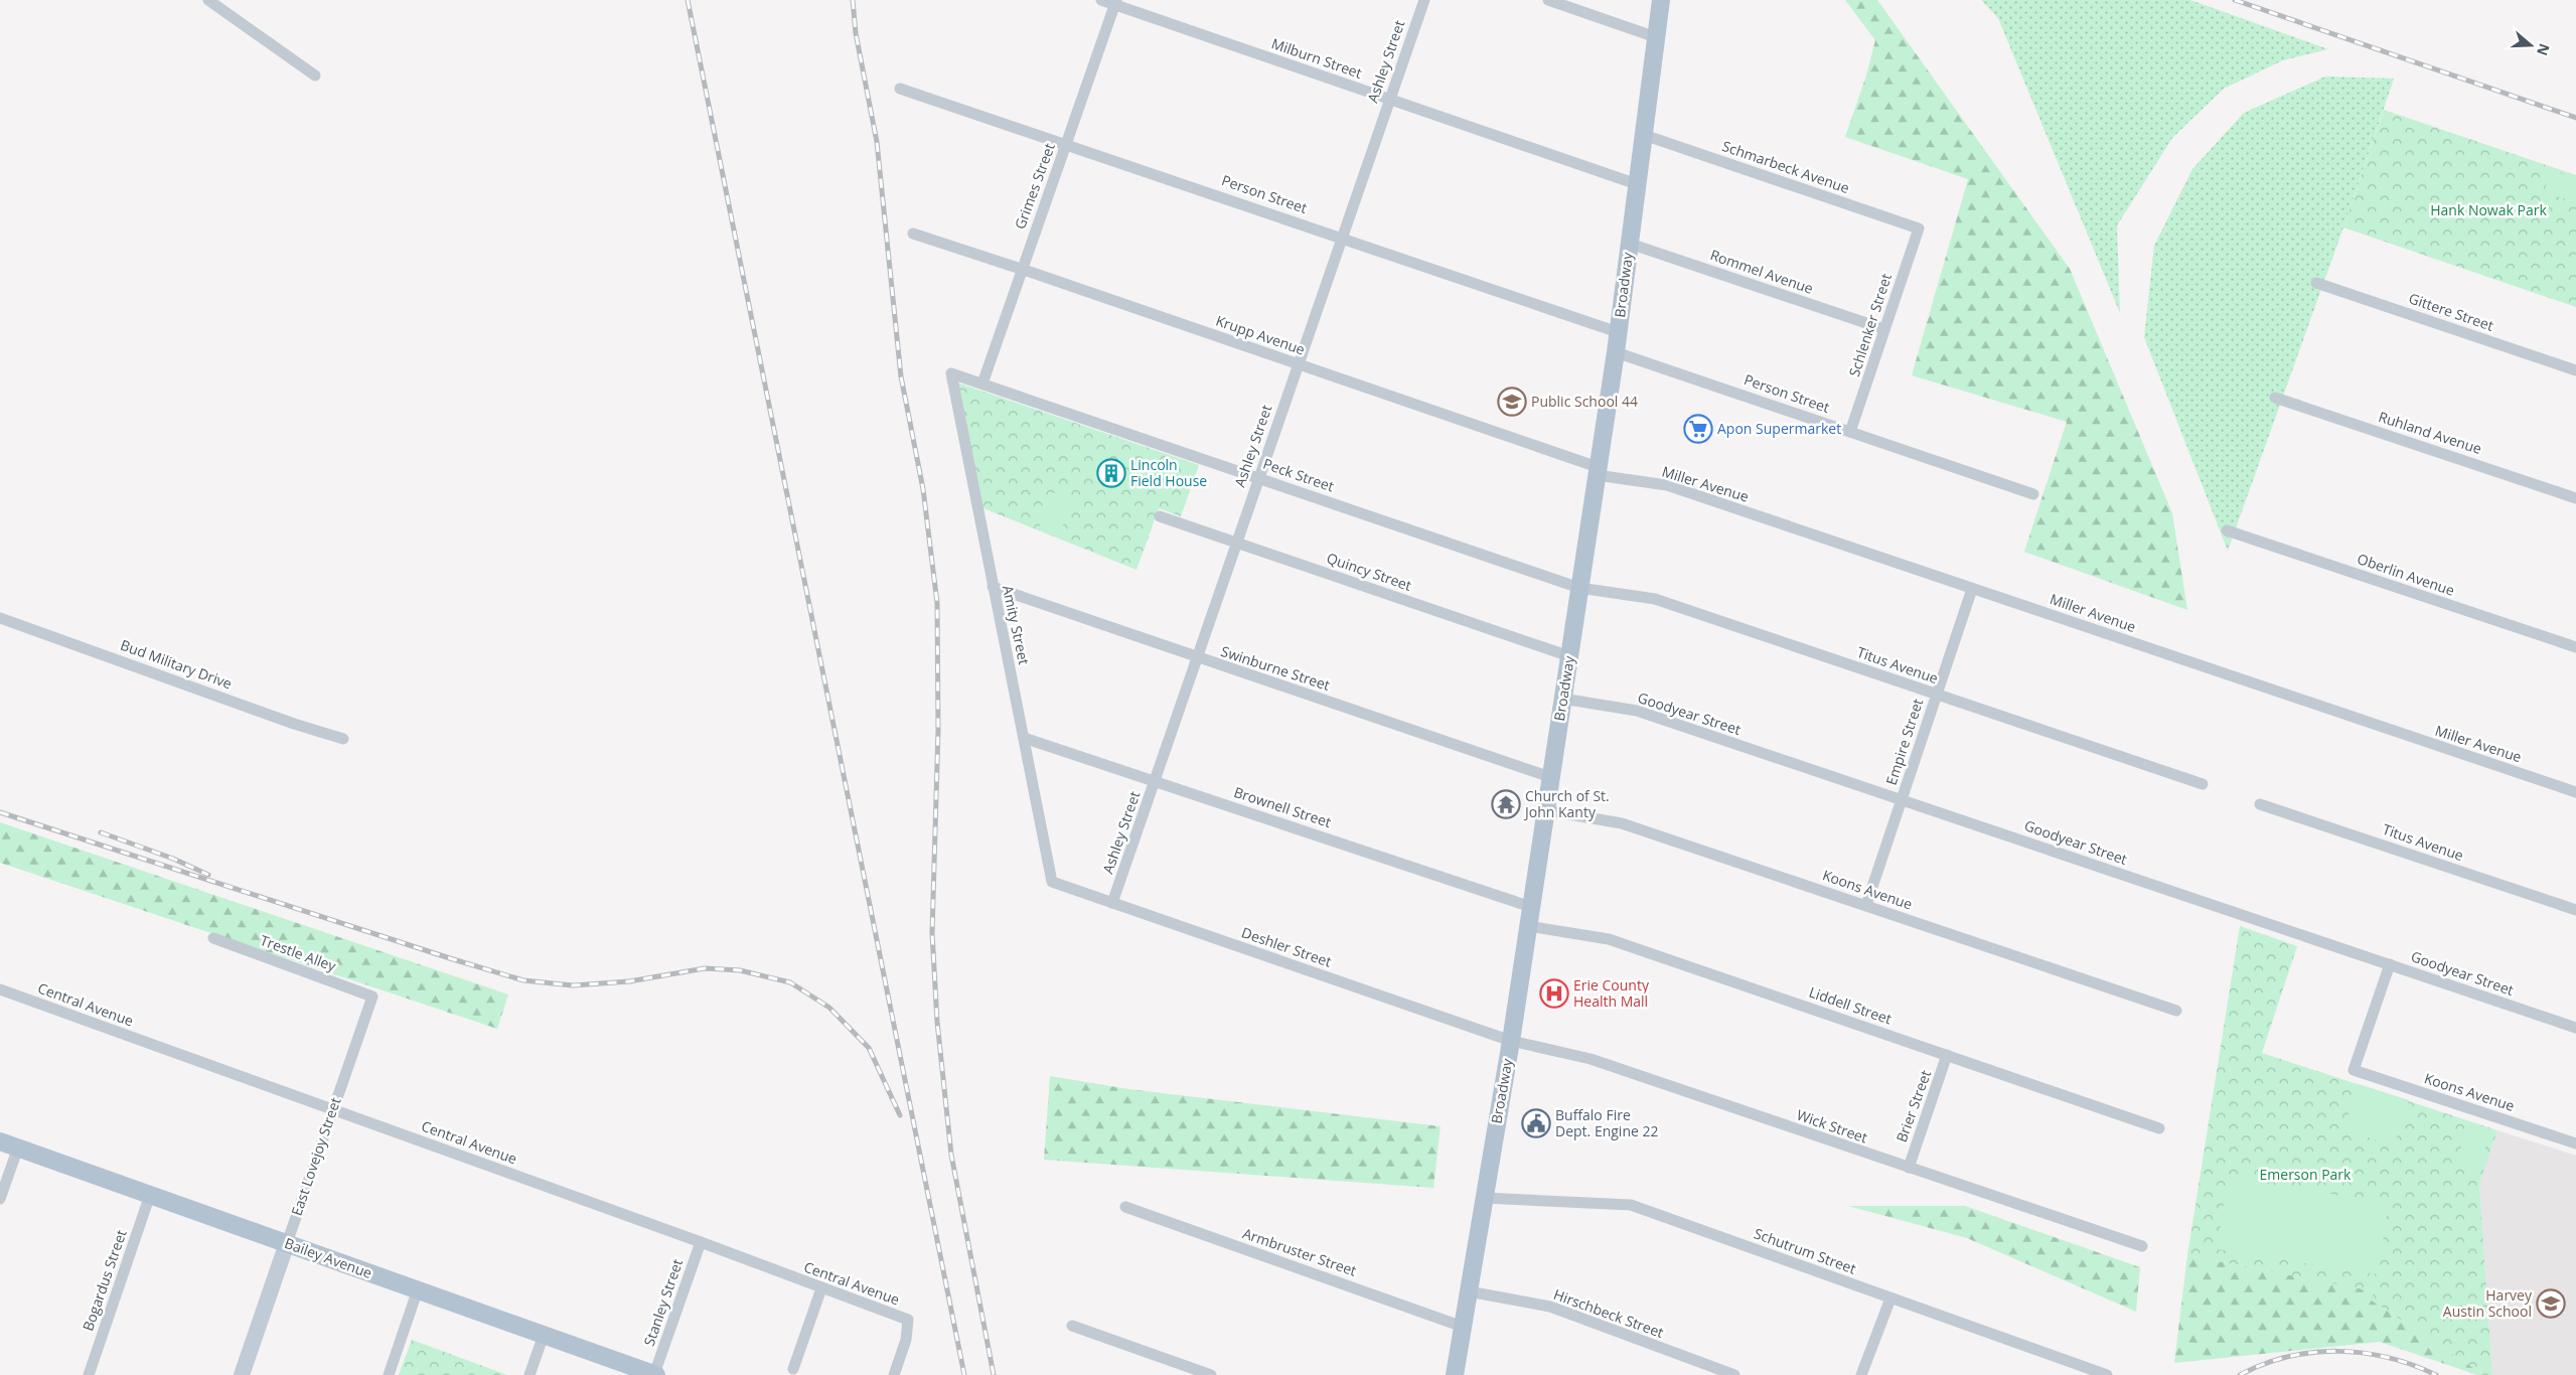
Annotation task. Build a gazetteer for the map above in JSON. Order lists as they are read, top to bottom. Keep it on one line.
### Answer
{"streets":{"main road":["Broadway","Bailey Avenue"],"street":["Milburn Street","Ashley Street","Schmarbeck Avenue","Grimes Street","Person Street","Rommel Avenue","Gittere Street","Schlenker Street","Krupp Avenue","Ruhland Avenue","Peck Street","Miller Avenue","Quincy Street","Oberlin Avenue","Amity Street","Bud Military Drive","Titus Avenue","Swinburne Street","Goodyear Street","Empire Street","Brownell Street","Koons Avenue","Deshler Street","Trestle Alley","Central Avenue","Liddell Street","Brier Street","Wick Street","East Lovejoy Street","Schutrum Street","Armbruster Street","Bogardus Street","Stanley Street","Hirschbeck Street"]},"crossings":[["Milburn Street","Ashley Street"],["Milburn Street","Grimes Street"],["Milburn Street","Broadway"],["Ashley Street","Person Street"],["Ashley Street","Krupp Avenue"],["Ashley Street","Peck Street"],["Ashley Street","Quincy Street"],["Ashley Street","Swinburne Street"],["Ashley Street","Brownell Street"],["Ashley Street","Deshler Street"],["Schmarbeck Avenue","Broadway"],["Schmarbeck Avenue","Schlenker Street"],["Grimes Street","Person Street"],["Grimes Street","Krupp Avenue"],["Grimes Street","Peck Street"],["Person Street","Broadway"],["Person Street","Schlenker Street"],["Rommel Avenue","Broadway"],["Rommel Avenue","Schlenker Street"],["Broadway","Krupp Avenue"],["Broadway","Peck Street"],["Broadway","Miller Avenue"],["Broadway","Quincy Street"],["Broadway","Titus Avenue"],["Broadway","Swinburne Street"],["Broadway","Goodyear Street"],["Broadway","Brownell Street"],["Broadway","Koons Avenue"],["Broadway","Deshler Street"],["Broadway","Liddell Street"],["Broadway","Wick Street"],["Broadway","Schutrum Street"],["Broadway","Armbruster Street"],["Broadway","Hirschbeck Street"],["Krupp Avenue","Miller Avenue"],["Peck Street","Amity Street"],["Peck Street","Titus Avenue"],["Miller Avenue","Empire Street"],["Amity Street","Swinburne Street"],["Amity Street","Brownell Street"],["Amity Street","Deshler Street"],["Titus Avenue","Empire Street"],["Goodyear Street","Empire Street"],["Goodyear Street","Koons Avenue"],["Empire Street","Koons Avenue"],["Deshler Street","Wick Street"],["Trestle Alley","East Lovejoy Street"],["Central Avenue","East Lovejoy Street"],["Central Avenue","Stanley Street"],["Liddell Street","Brier Street"],["Brier Street","Wick Street"],["East Lovejoy Street","Bailey Avenue"],["Bailey Avenue","Bogardus Street"],["Bailey Avenue","Stanley Street"]],"parks":["Hank Nowak Park","Emerson Park"],"places":{"school or university":["Public School 44","Harvey Austin School"],"supermarket":["Apon Supermarket"],"building":["Lincoln Field House"],"temple":["Church of St. John Kanty"],"hospital":["Erie County Health Mall"],"public building":["Buffalo Fire Dept. Engine 22"]},"north":"right"}
